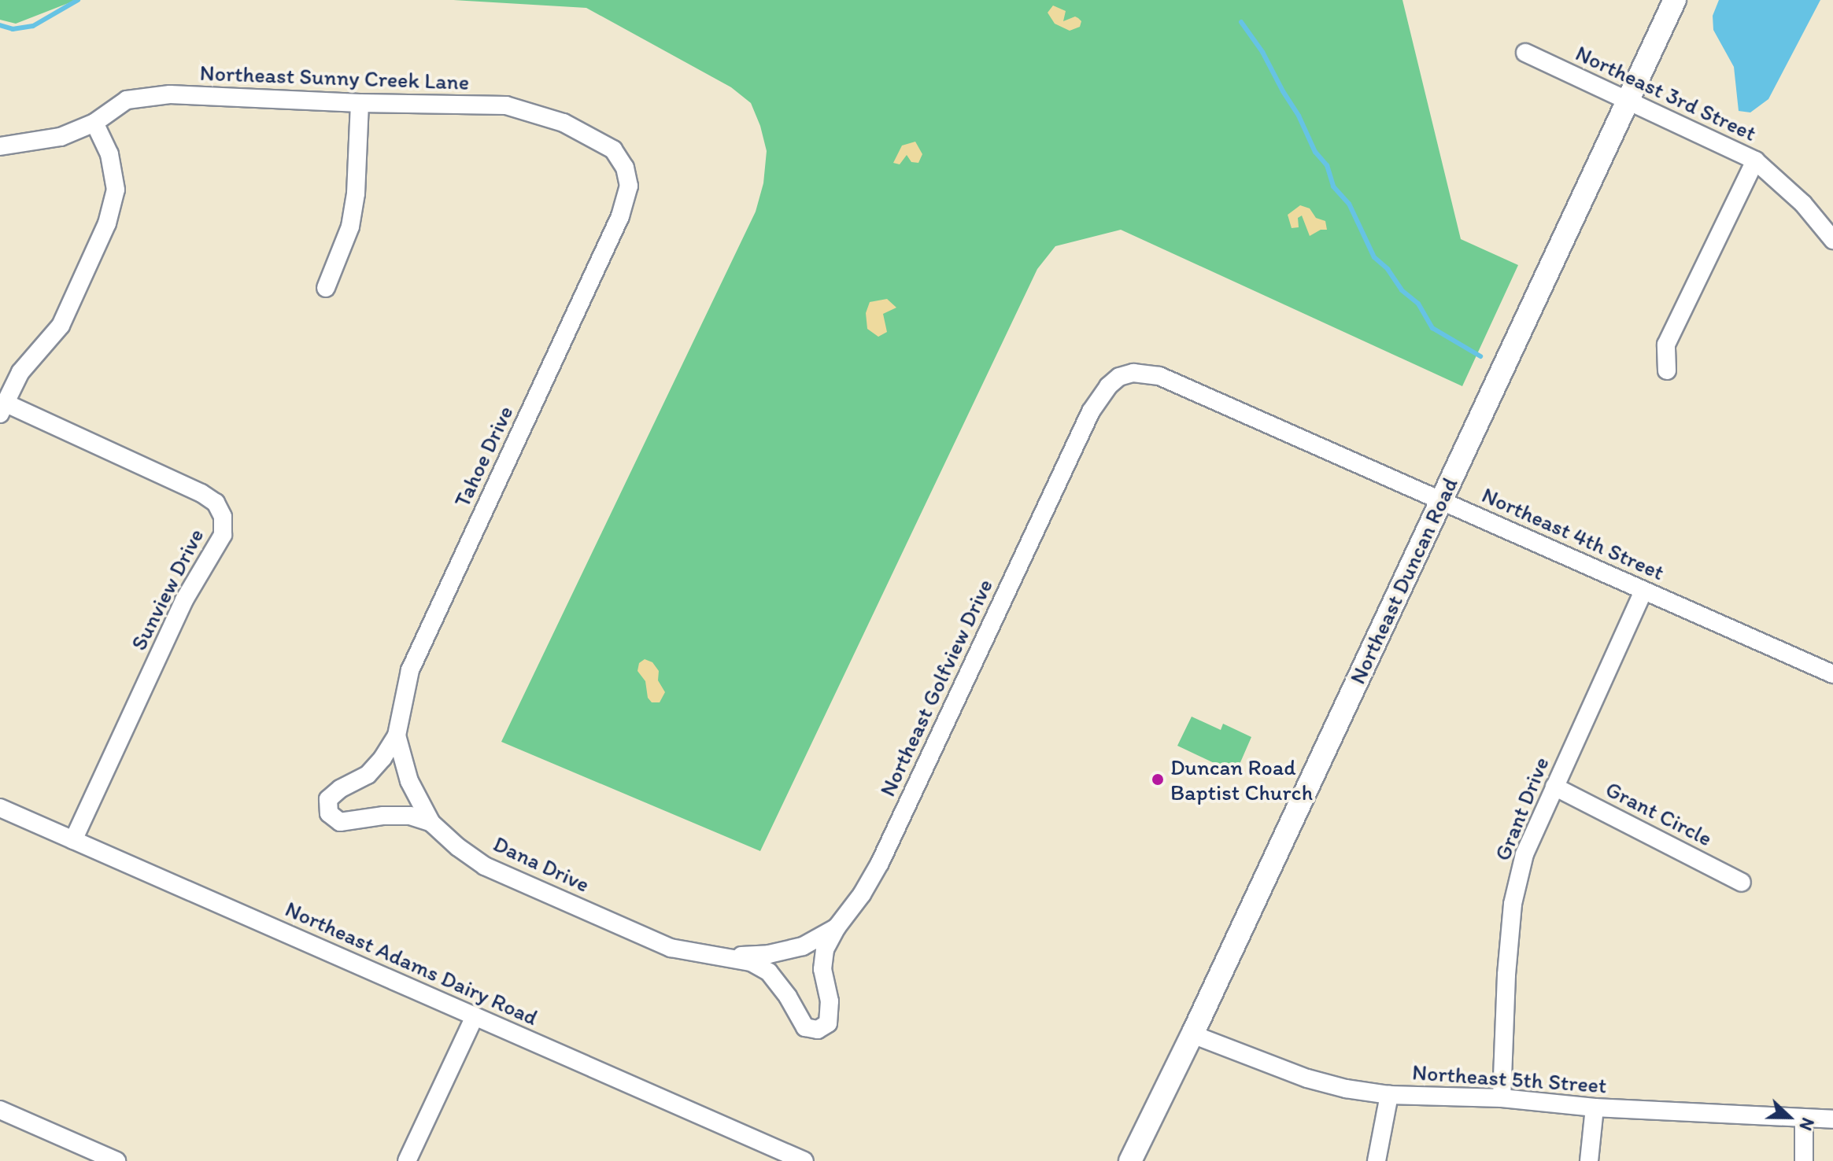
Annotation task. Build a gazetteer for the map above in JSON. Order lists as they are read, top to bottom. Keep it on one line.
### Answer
{"streets":{"street":["Northeast Sunny Creek Lane","Northeast 3rd Street","Tahoe Drive","Northeast 4th Street","Northeast Duncan Road","Sunview Drive","Northeast Golfview Drive","Grant Drive","Grant Circle","Dana Drive","Northeast Adams Dairy Road","Northeast 5th Street"]},"crossings":[["Northeast Sunny Creek Lane","Tahoe Drive"],["Northeast 3rd Street","Northeast Duncan Road"],["Tahoe Drive","Dana Drive"],["Northeast 4th Street","Northeast Duncan Road"],["Northeast 4th Street","Northeast Golfview Drive"],["Northeast 4th Street","Grant Drive"],["Northeast Duncan Road","Northeast 5th Street"],["Sunview Drive","Northeast Adams Dairy Road"],["Northeast Golfview Drive","Dana Drive"],["Grant Drive","Grant Circle"],["Grant Drive","Northeast 5th Street"]],"places":["Duncan Road Baptist Church"],"north":"right"}
